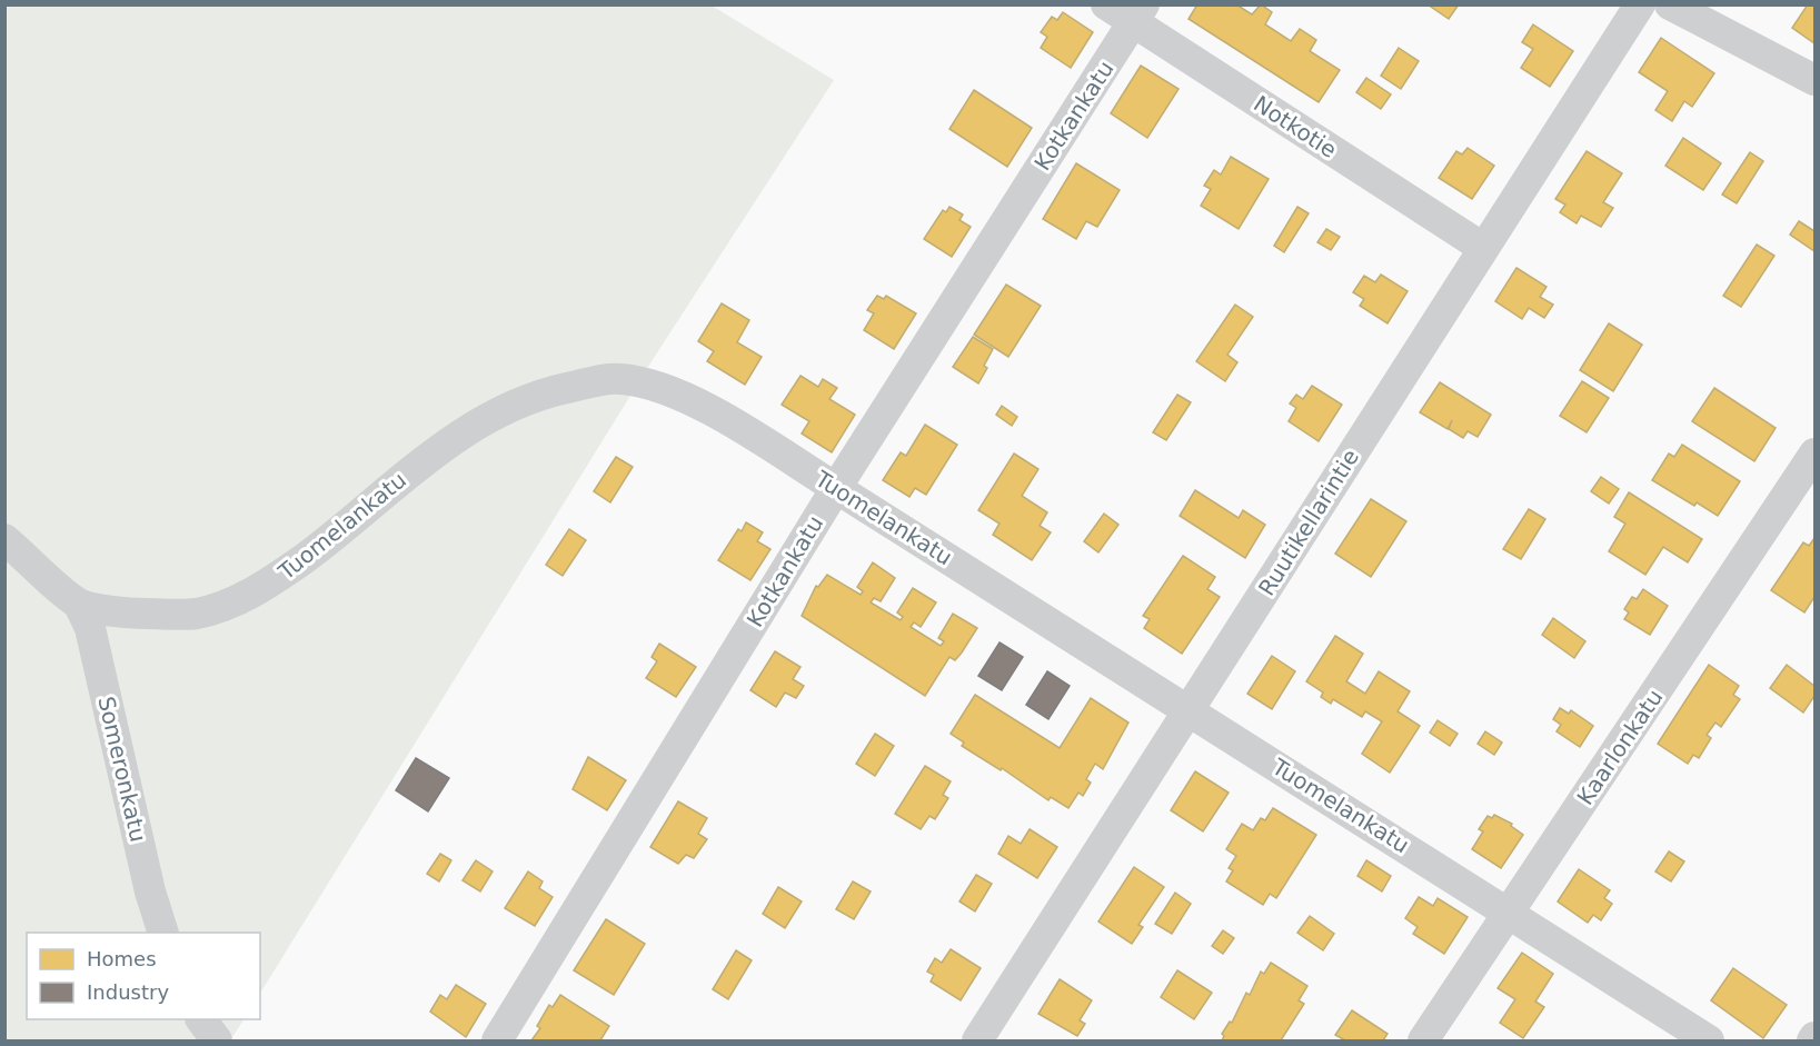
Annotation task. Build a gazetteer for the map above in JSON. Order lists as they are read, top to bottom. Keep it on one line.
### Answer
{"streets":{"street":["Kotkankatu","Notkotie","Tuomelankatu","Ruutikellarintie","Kaarlonkatu","Someronkatu"]},"crossings":[["Kotkankatu","Notkotie"],["Kotkankatu","Tuomelankatu"],["Notkotie","Ruutikellarintie"],["Tuomelankatu","Ruutikellarintie"],["Tuomelankatu","Kaarlonkatu"],["Tuomelankatu","Someronkatu"]],"legend":["Homes","Industry"]}
